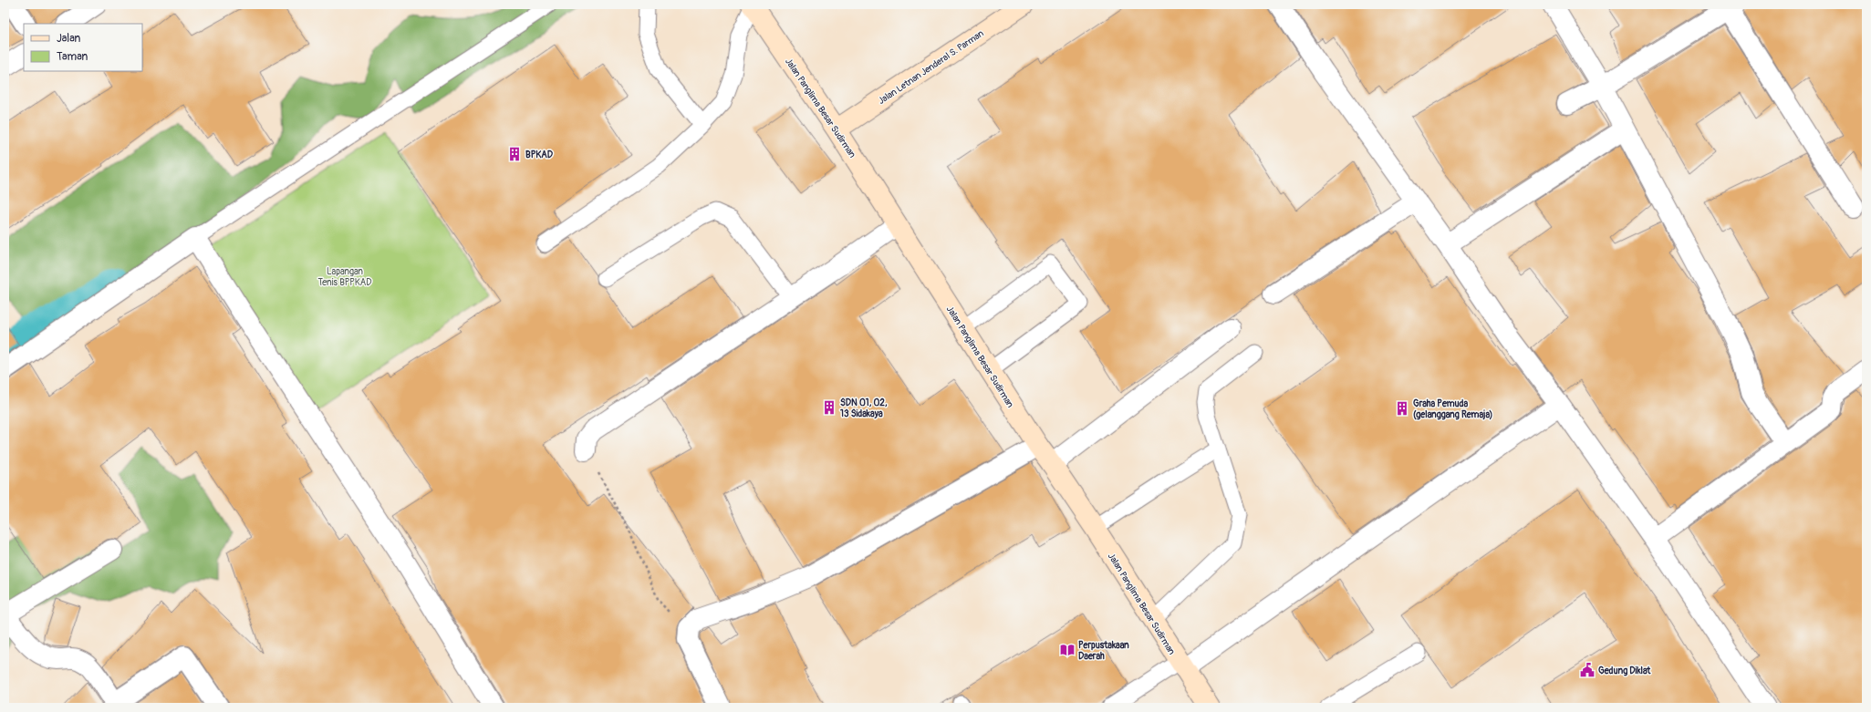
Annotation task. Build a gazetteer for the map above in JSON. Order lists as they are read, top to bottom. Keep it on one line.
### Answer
{"streets":{"main road":["Jalan Letnan Jenderal S. Parman","Jalan Panglima Besar Sudirman"]},"crossings":[["Jalan Letnan Jenderal S. Parman","Jalan Panglima Besar Sudirman"]],"parks":["Lapangan Tenis BPPKAD"],"places":{"building":["BPKAD","SDN 01, 02, 13 Sidakaya","Graha Pemuda (gelanggang Remaja)"],"library":["Perpustakaan Daerah"],"public building":["Gedung Diklat"]},"legend":["Jalan","Taman"]}
